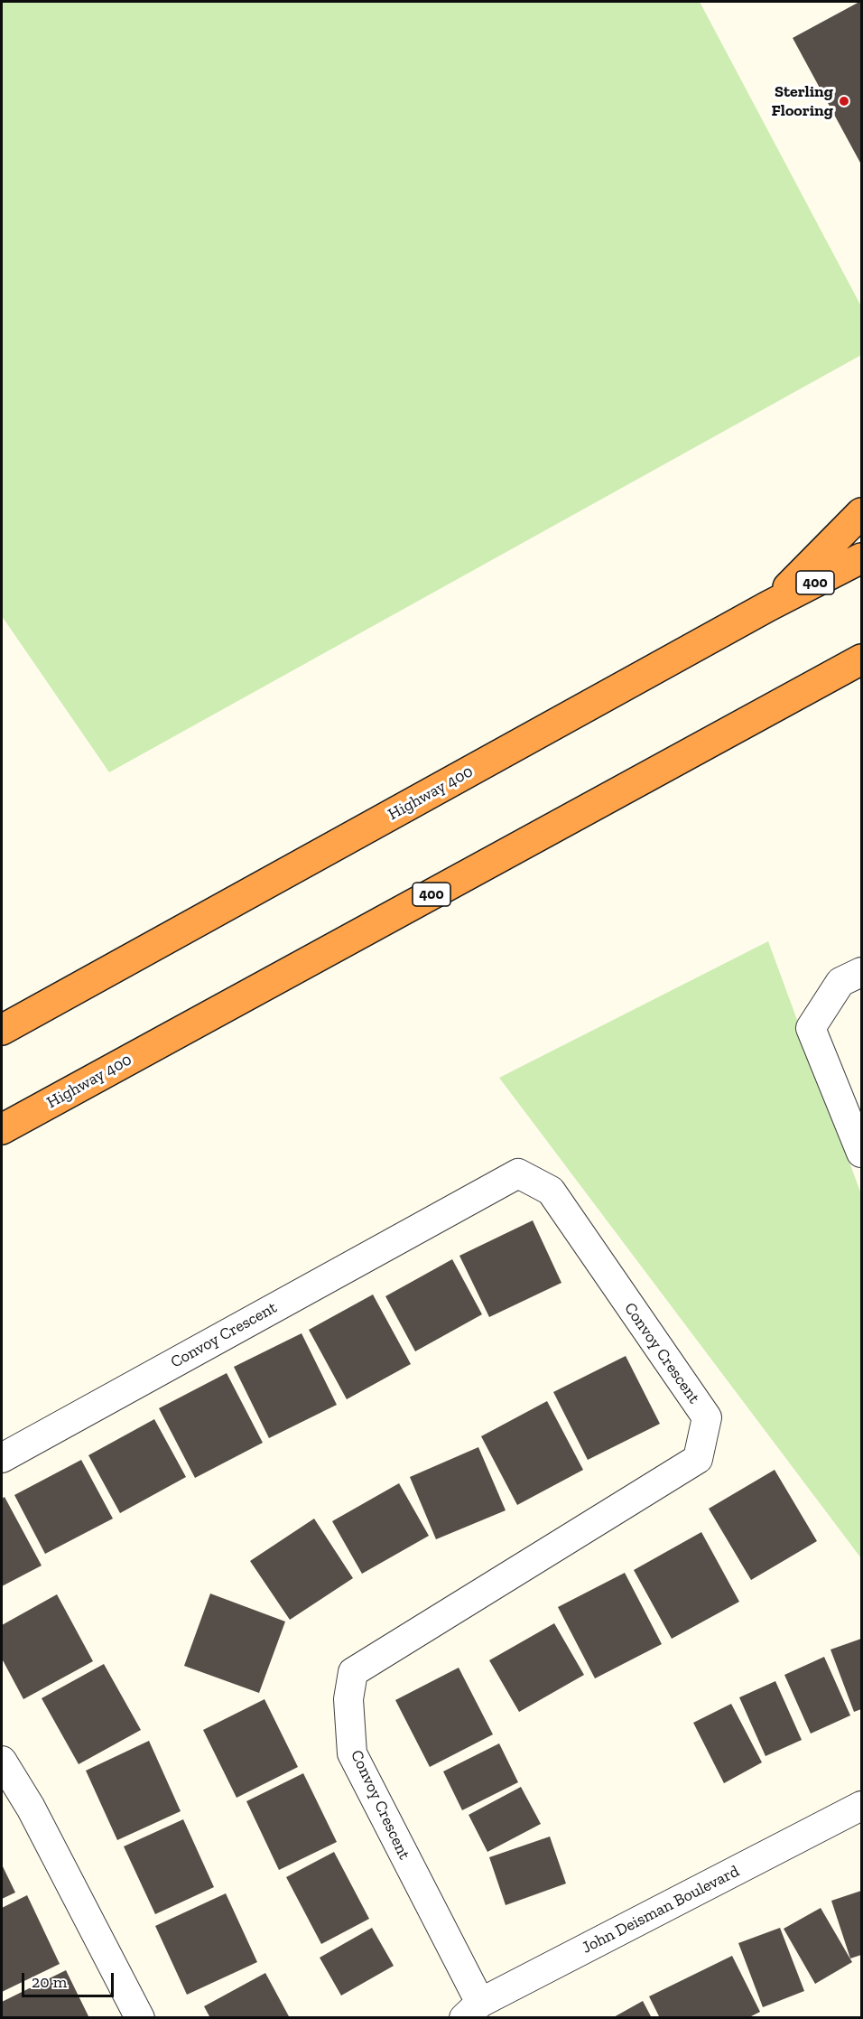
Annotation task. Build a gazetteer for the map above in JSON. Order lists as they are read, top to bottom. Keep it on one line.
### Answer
{"streets":{"highway":["400","Highway 400"],"street":["Convoy Crescent","John Deisman Boulevard"]},"crossings":[["Convoy Crescent","John Deisman Boulevard"]],"places":["Sterling Flooring"],"scale_bar":"20 m"}
